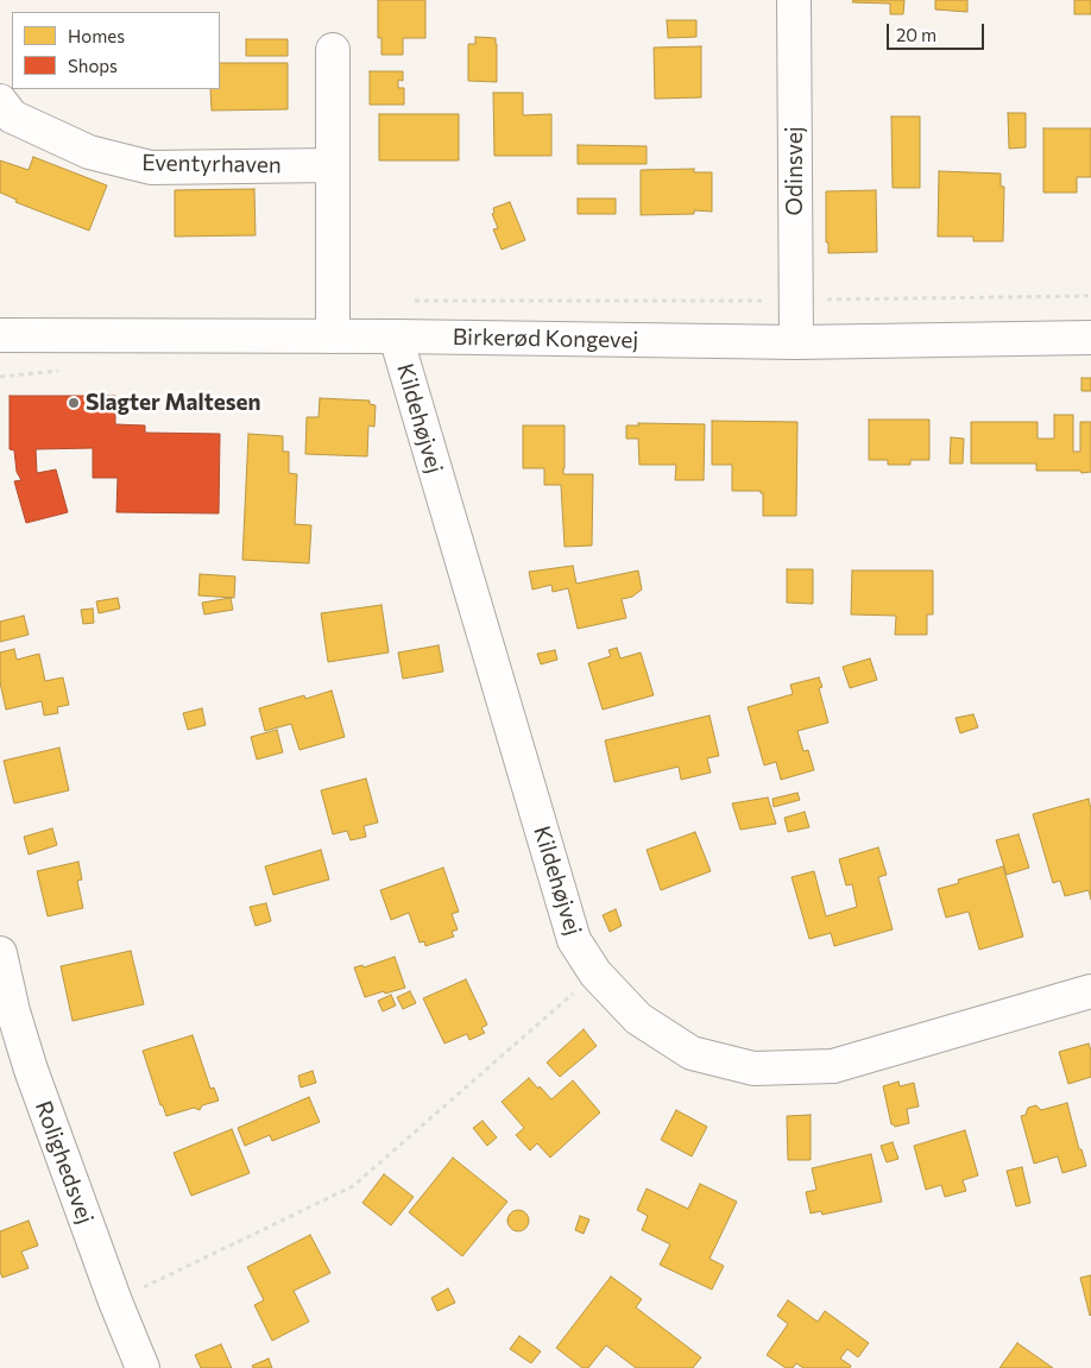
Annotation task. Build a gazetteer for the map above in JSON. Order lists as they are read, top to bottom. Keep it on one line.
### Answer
{"streets":{"street":["Eventyrhaven","Odinsvej","Birkerød Kongevej","Kildehøjvej","Rolighedsvej"]},"crossings":[["Odinsvej","Birkerød Kongevej"],["Birkerød Kongevej","Kildehøjvej"]],"places":["Slagter Maltesen"],"legend":["Homes","Shops"],"scale_bar":"20 m"}
